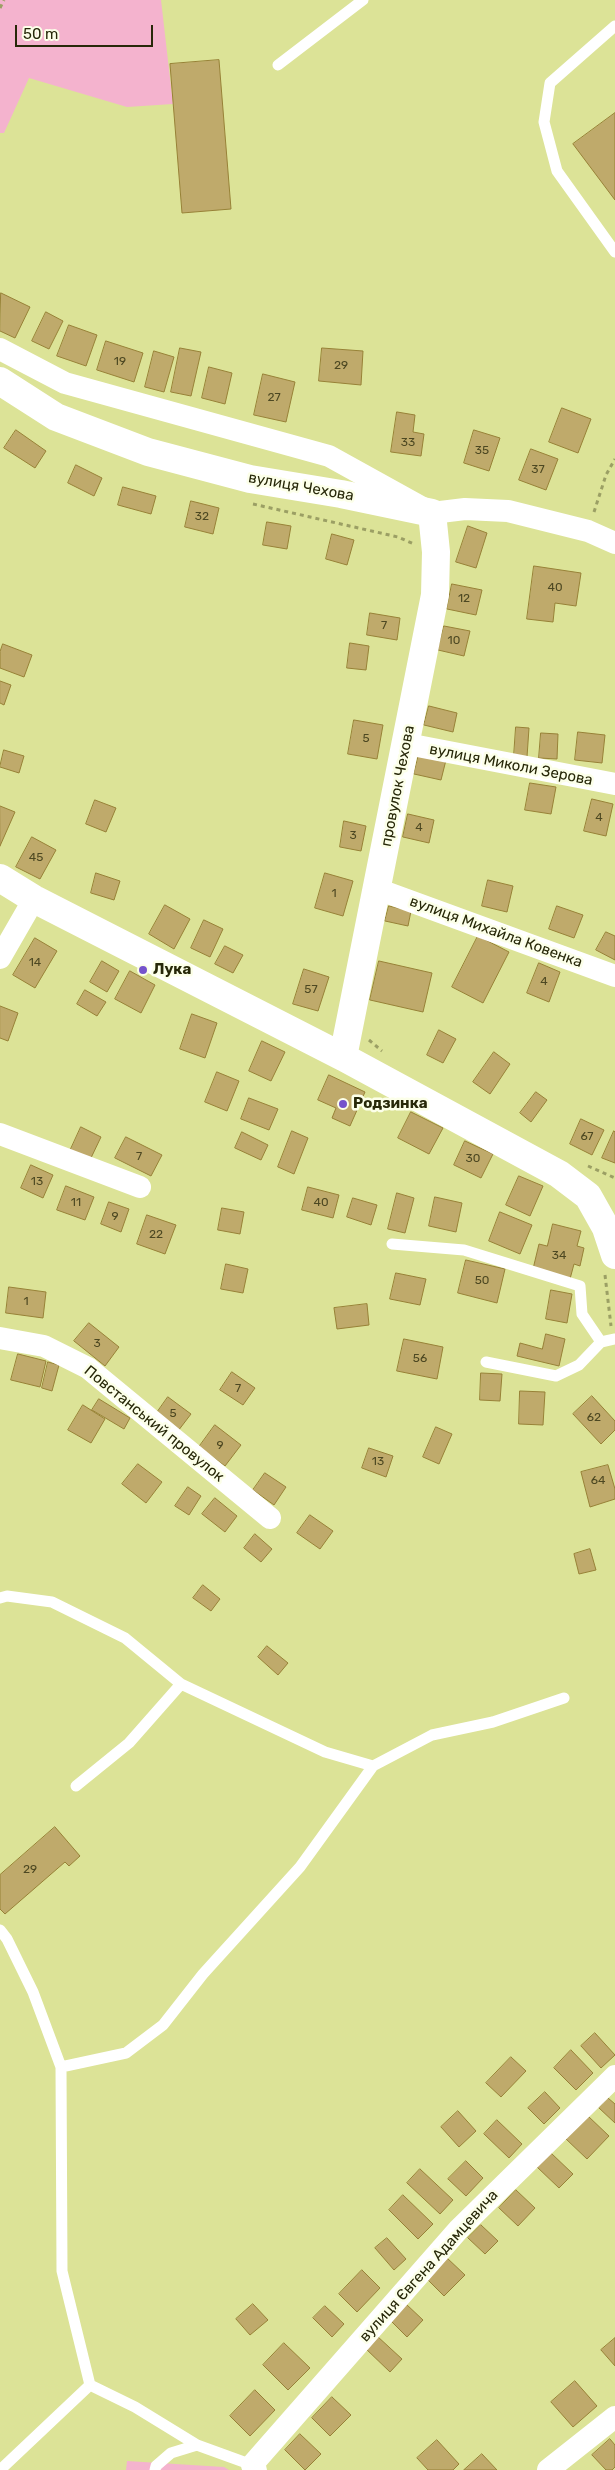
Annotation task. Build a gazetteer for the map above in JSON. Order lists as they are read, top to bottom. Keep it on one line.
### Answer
{"streets":{"main road":["вулиця Чехова","провулок Чехова"],"street":["вулиця Миколи Зерова","вулиця Михайла Ковенка","Повстанський провулок","вулиця Євгена Адамцевича"]},"crossings":[["вулиця Чехова","провулок Чехова"],["вулиця Миколи Зерова","провулок Чехова"],["провулок Чехова","вулиця Михайла Ковенка"]],"places":["Лука","Родзинка"],"house_numbers":["19","29","27","33","35","37","32","40","12","7","10","5","4","4","3","45","1","14","4","57","67","7","30","13","11","40","9","22","34","50","1","3","56","7","5","62","9","13","64","29"],"scale_bar":"50 m"}
